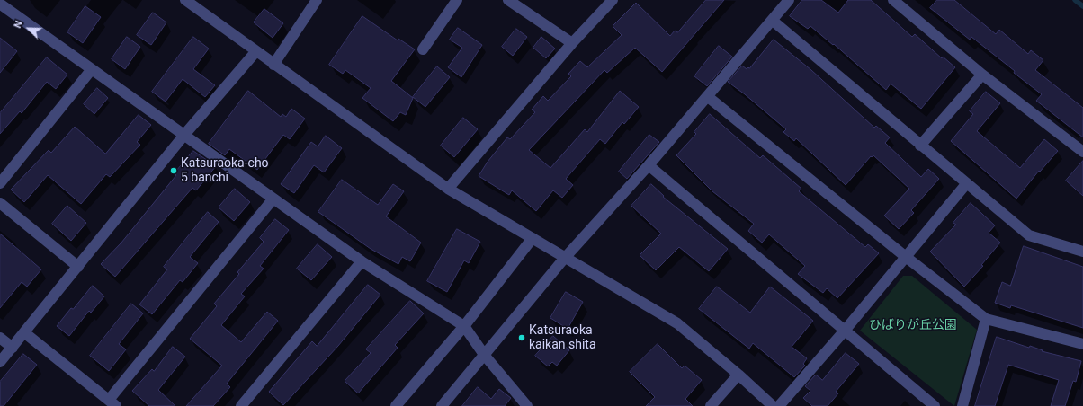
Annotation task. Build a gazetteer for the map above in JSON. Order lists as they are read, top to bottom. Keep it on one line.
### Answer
{"parks":["ひばりが丘公園"],"places":["Katsuraoka-cho 5 banchi","Katsuraoka kaikan shita"],"north":"top left"}
